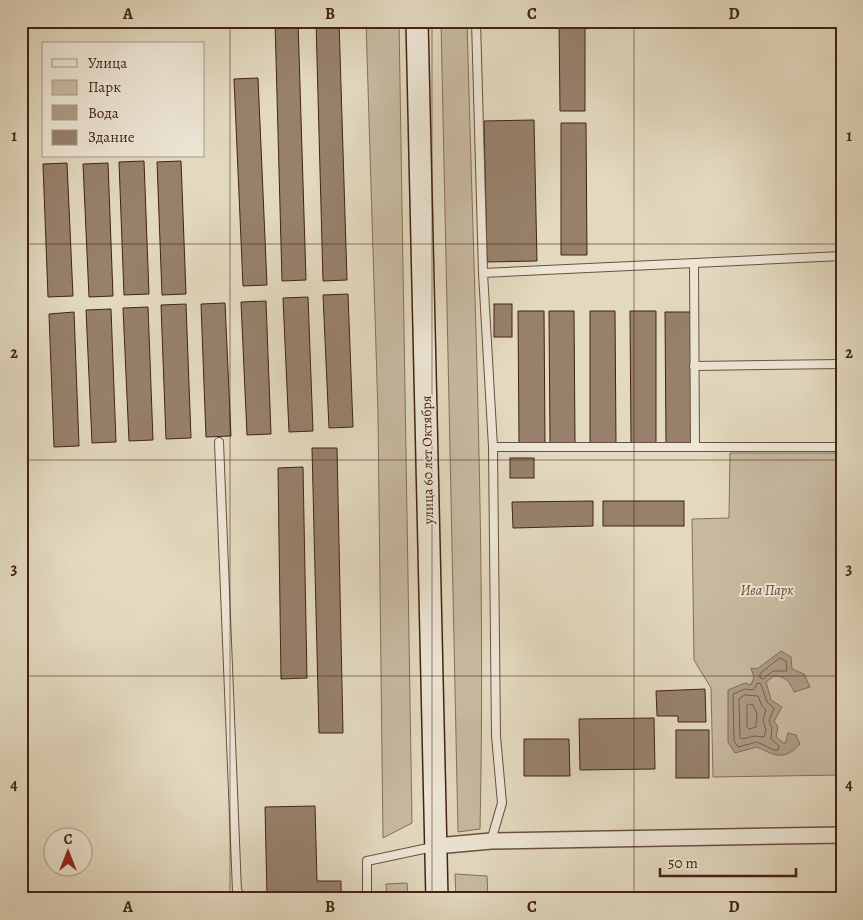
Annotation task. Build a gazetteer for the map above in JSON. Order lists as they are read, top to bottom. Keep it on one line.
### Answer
{"streets":{"street":["улица 60 лет Октября"]},"parks":["Ива Парк"],"legend":["Улица","Парк","Вода","Здание"],"scale_bar":"50 m","north":"top","grid":{"columns":["A","B","C","D"],"rows":["1","2","3","4"]}}
